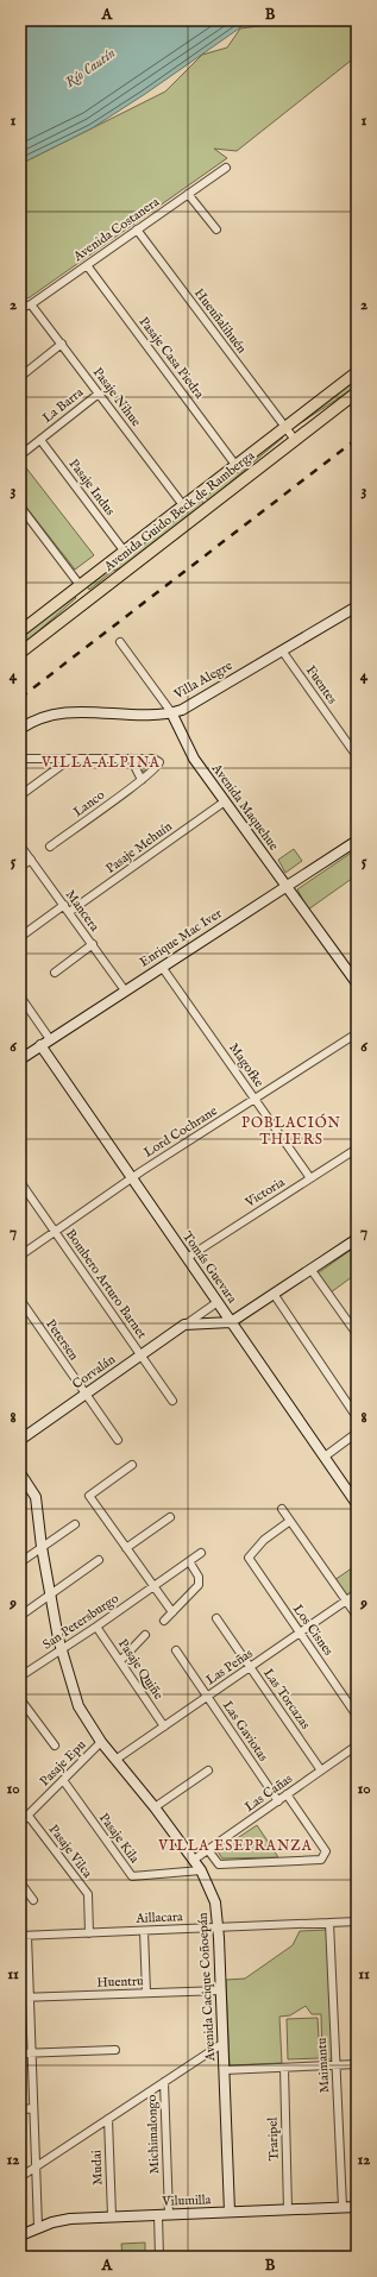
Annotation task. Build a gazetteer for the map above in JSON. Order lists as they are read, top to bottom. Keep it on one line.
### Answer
{"streets":{"main road":["Avenida Guido Beck de Ramberga","Villa Alegre","Avenida Maquehue","Enrique Mac Iver","Tomás Guevara","Corvalán","Avenida Cacique Coñoepán","Vilumilla"],"street":["Avenida Costanera","Hueuñalihuén","Pasaje Casa Piedra","Pasaje Nihue","La Barra","Pasaje Indus","Fuentes","Lanco","Pasaje Mehuín","Mancera","Magofke","Lord Cochrane","Victoria","Bombero Arturo Barnet","Petersen","San Petersburgo","Los Cisnes","Las Peñas","Pasaje Quiñe","Las Torcazas","Las Gaviotas","Pasaje Epu","Las Cañas","Pasaje Kila","Pasaje Vilca","Aillacara","Huentru","Maimantu","Michimalongo","Traripel","Mudai"]},"crossings":[["Avenida Costanera","Hueuñalihuén"],["Avenida Costanera","Pasaje Casa Piedra"],["Avenida Costanera","Pasaje Nihue"],["Hueuñalihuén","Avenida Guido Beck de Ramberga"],["Pasaje Casa Piedra","Avenida Guido Beck de Ramberga"],["Pasaje Nihue","La Barra"],["Pasaje Nihue","Avenida Guido Beck de Ramberga"],["La Barra","Pasaje Indus"],["Pasaje Indus","Avenida Guido Beck de Ramberga"],["Villa Alegre","Fuentes"],["Villa Alegre","Avenida Maquehue"],["Avenida Maquehue","Pasaje Mehuín"],["Avenida Maquehue","Enrique Mac Iver"],["Pasaje Mehuín","Mancera"],["Mancera","Enrique Mac Iver"],["Enrique Mac Iver","Magofke"],["Enrique Mac Iver","Tomás Guevara"],["Magofke","Lord Cochrane"],["Magofke","Victoria"],["Lord Cochrane","Tomás Guevara"],["Lord Cochrane","Bombero Arturo Barnet"],["Victoria","Tomás Guevara"],["Tomás Guevara","Corvalán"],["Bombero Arturo Barnet","Corvalán"],["Petersen","Corvalán"],["San Petersburgo","Pasaje Quiñe"],["San Petersburgo","Avenida Cacique Coñoepán"],["Los Cisnes","Las Peñas"],["Las Peñas","Pasaje Quiñe"],["Las Peñas","Las Torcazas"],["Las Peñas","Las Gaviotas"],["Las Peñas","Avenida Cacique Coñoepán"],["Las Torcazas","Las Cañas"],["Las Gaviotas","Las Cañas"],["Pasaje Epu","Pasaje Kila"],["Pasaje Epu","Pasaje Vilca"],["Pasaje Epu","Avenida Cacique Coñoepán"],["Las Cañas","Avenida Cacique Coñoepán"],["Pasaje Kila","Avenida Cacique Coñoepán"],["Pasaje Vilca","Aillacara"],["Aillacara","Avenida Cacique Coñoepán"],["Aillacara","Maimantu"],["Huentru","Avenida Cacique Coñoepán"],["Avenida Cacique Coñoepán","Vilumilla"],["Maimantu","Vilumilla"],["Michimalongo","Vilumilla"],["Traripel","Vilumilla"],["Mudai","Vilumilla"]],"districts":["VILLA ALPINA","POBLACIÓN THIERS","VILLA ESEPRANZA"],"water":["Río Cautín"],"grid":{"columns":["A","B"],"rows":["1","2","3","4","5","6","7","8","9","10","11","12"]}}
